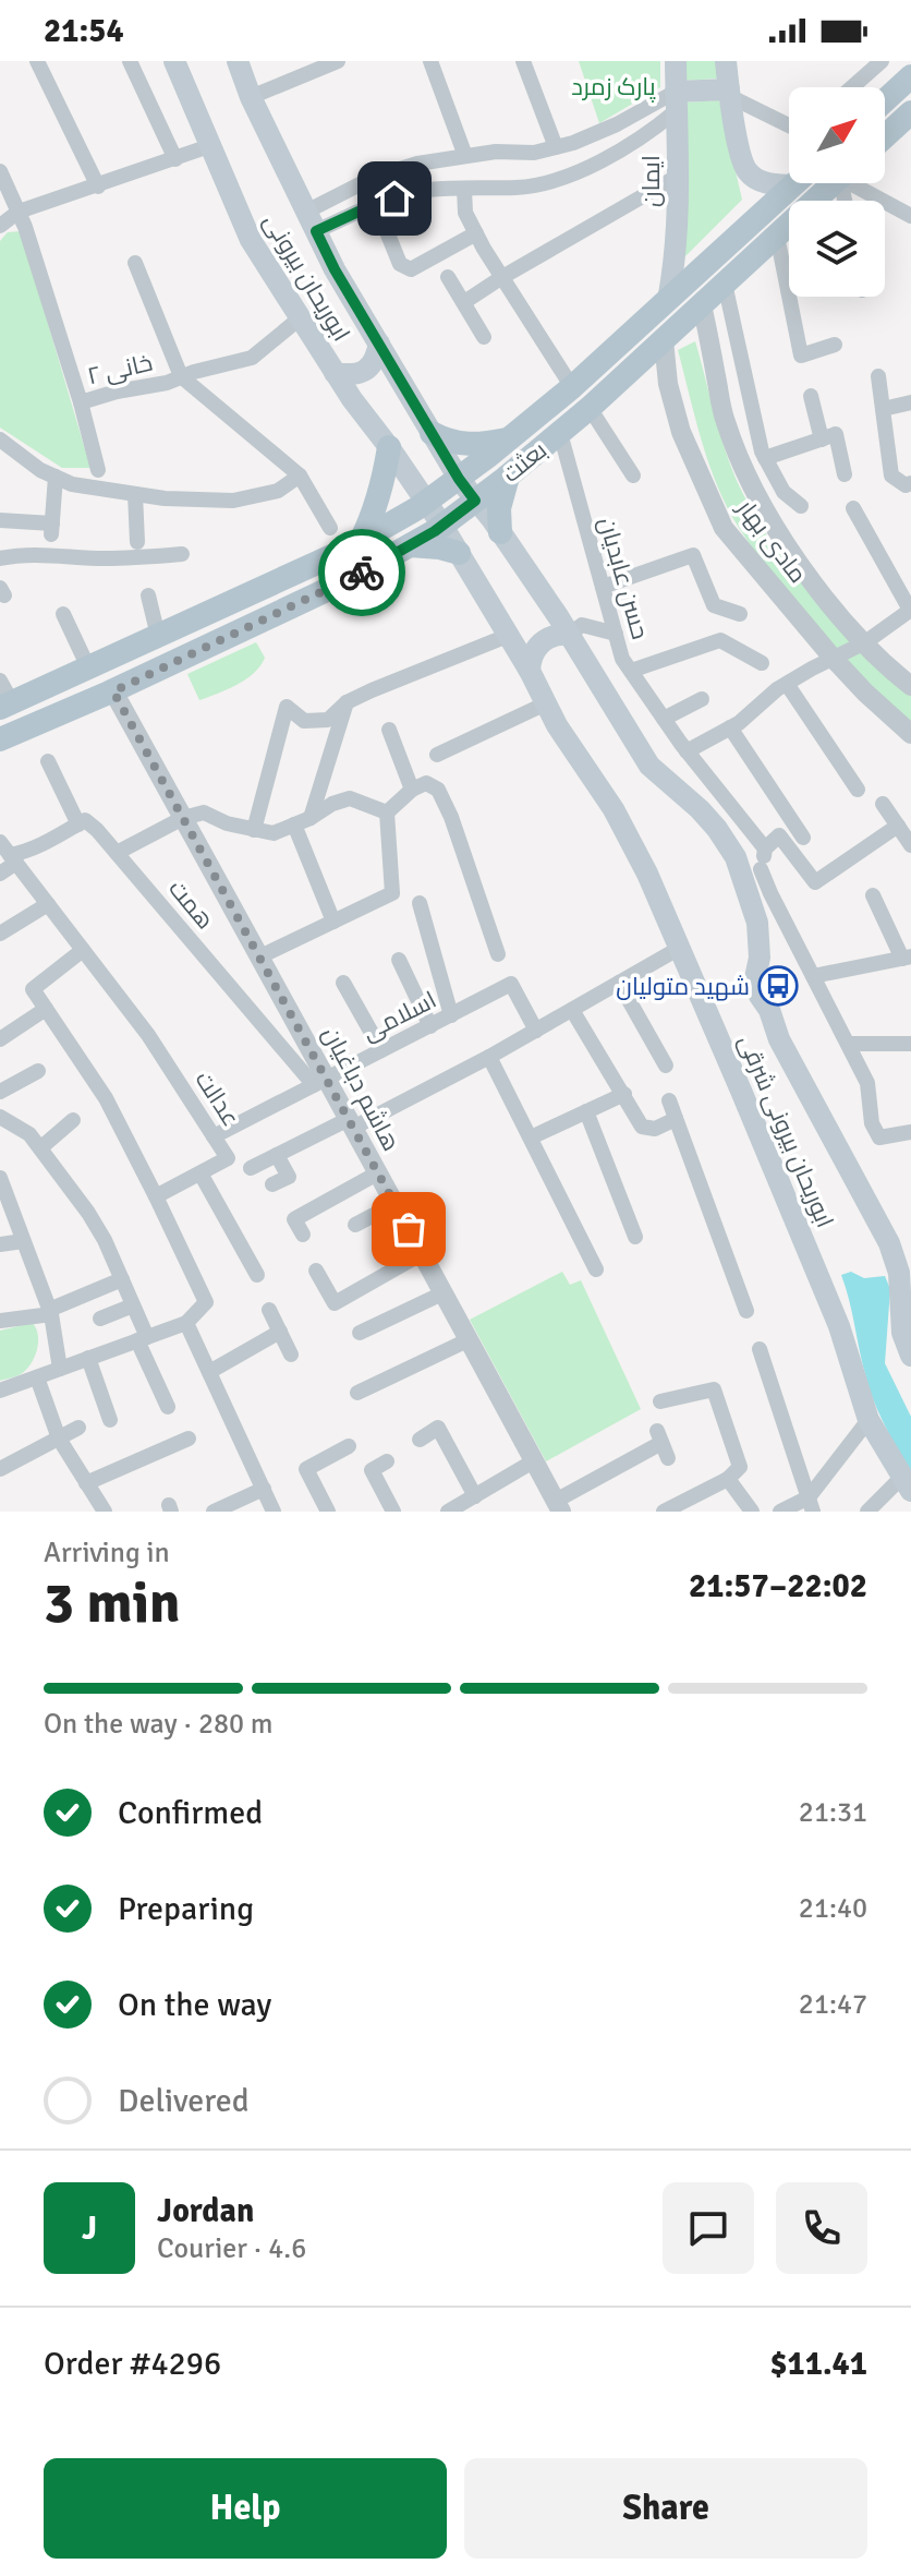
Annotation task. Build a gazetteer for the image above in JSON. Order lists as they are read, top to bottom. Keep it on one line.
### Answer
{"streets":{"main road":["ایمان","ابوریحان بیرونی","بعثت","ابوریحان بیرونی شرقی"],"street":["خانی ۲","مادی بهار","حسن عابدیان","همت","اسلامی","هاشم دباغیان","عدالت"]},"crossings":[["ایمان","بعثت"],["ابوریحان بیرونی","خانی ۲"],["ابوریحان بیرونی","بعثت"],["ابوریحان بیرونی","ابوریحان بیرونی شرقی"],["بعثت","مادی بهار"],["بعثت","حسن عابدیان"],["بعثت","هاشم دباغیان"],["بعثت","ابوریحان بیرونی شرقی"],["همت","اسلامی"],["همت","هاشم دباغیان"],["اسلامی","هاشم دباغیان"],["اسلامی","عدالت"]],"parks":["پارک زمرد"],"places":{"bus stop":["شهید متولیان"]},"north":"top right","page":{"status":"21:54","heading":["3 min","Arriving in","21:57–22:02"],"panel":["Jordan","Courier · 4.6","Order #4296","$11.41"],"bar":"On the way · 280 m","list":[["Confirmed","21:31"],["Preparing","21:40"],["On the way","21:47"],"Delivered"],"round":"J","buttons":["Help","Share"]}}
